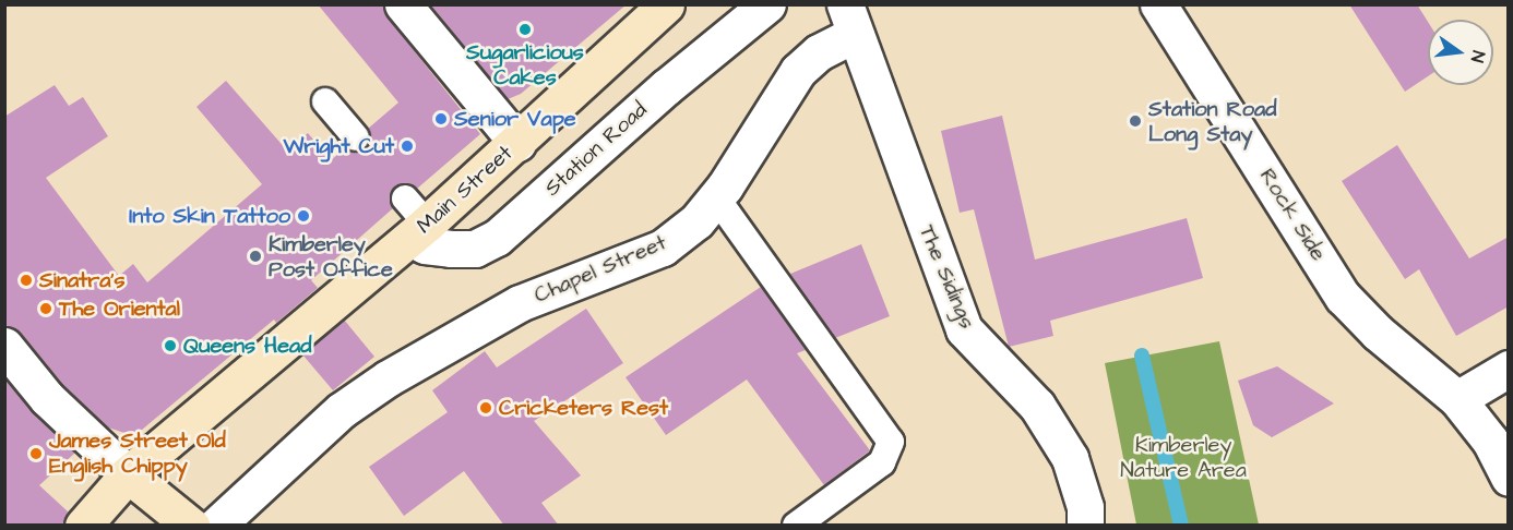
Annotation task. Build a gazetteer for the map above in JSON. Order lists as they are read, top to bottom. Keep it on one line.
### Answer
{"streets":{"street":["Station Road","Main Street","Rock Side","Chapel Street","The Sidings"]},"crossings":[["Station Road","Main Street"],["Chapel Street","The Sidings"]],"parks":["Kimberley Nature Area"],"places":["Sugarlicious Cakes","Senior Vape","Station Road Long Stay","Wright Cut","Into Skin Tattoo","Kimberley Post Office","Sinatra's","The Oriental","Queens Head","Cricketers Rest","James Street Old English Chippy"],"north":"right"}
